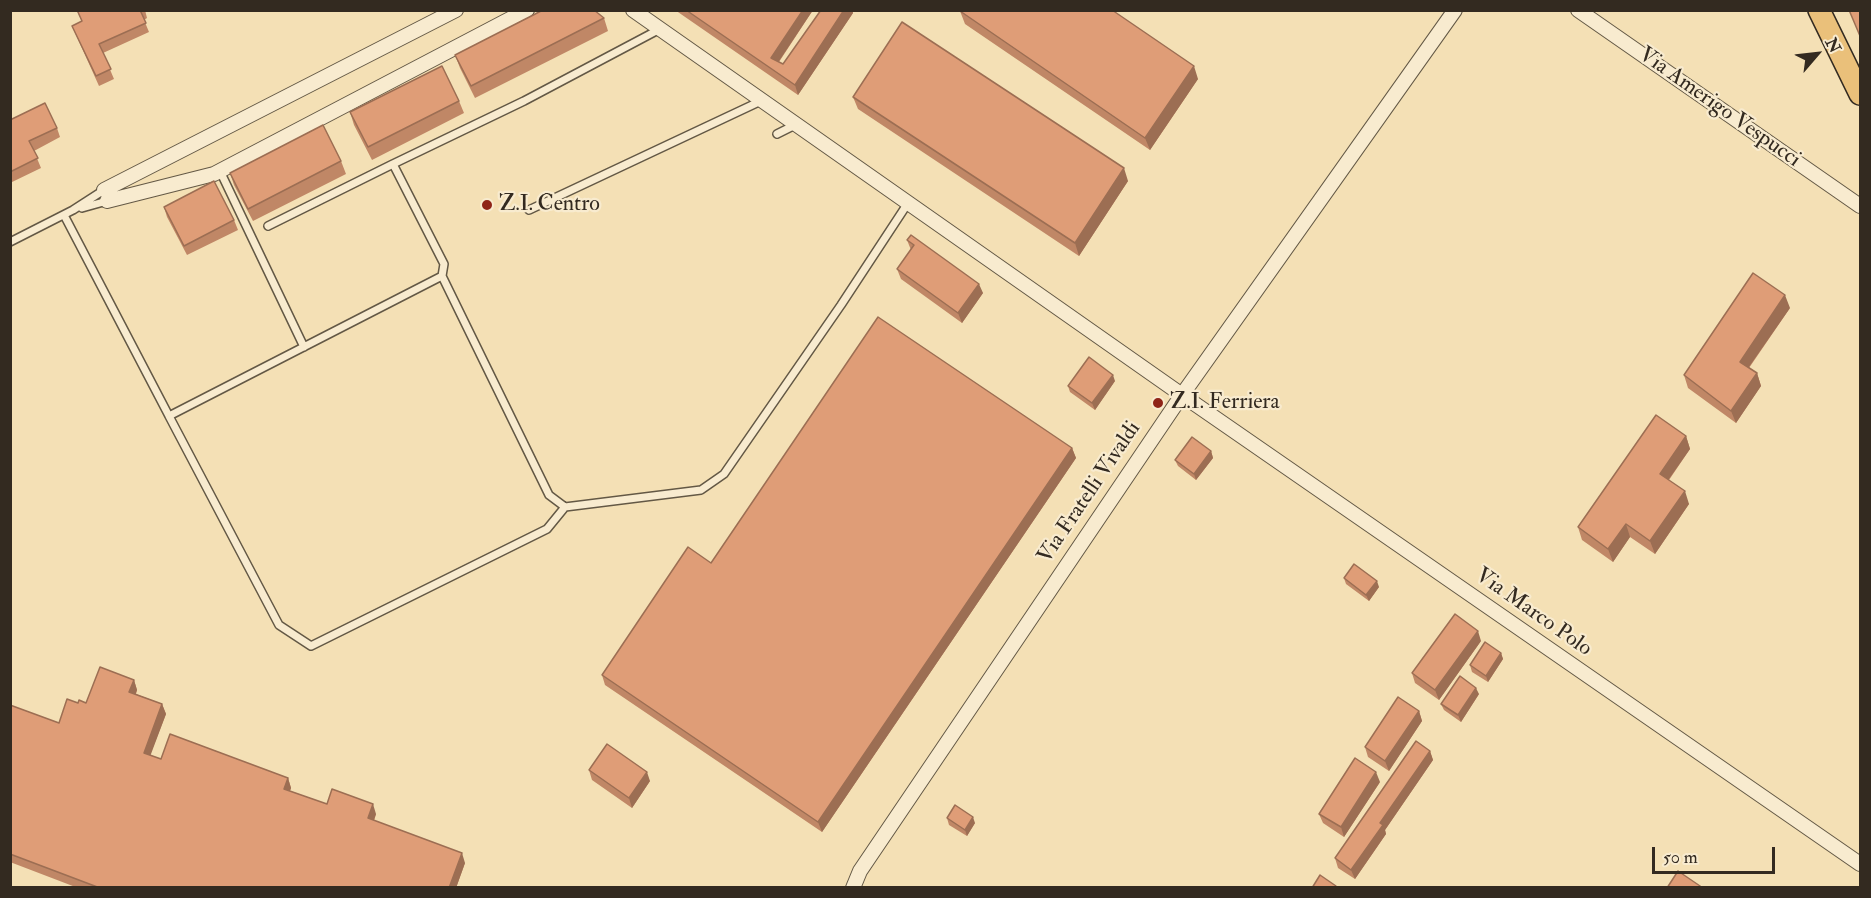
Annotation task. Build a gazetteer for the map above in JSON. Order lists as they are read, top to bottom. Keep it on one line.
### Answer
{"streets":{"street":["Via Amerigo Vespucci","Via Fratelli Vivaldi","Via Marco Polo"]},"crossings":[["Via Fratelli Vivaldi","Via Marco Polo"]],"places":["Z.I. Centro","Z.I. Ferriera"],"scale_bar":"50 m","north":"top right"}
